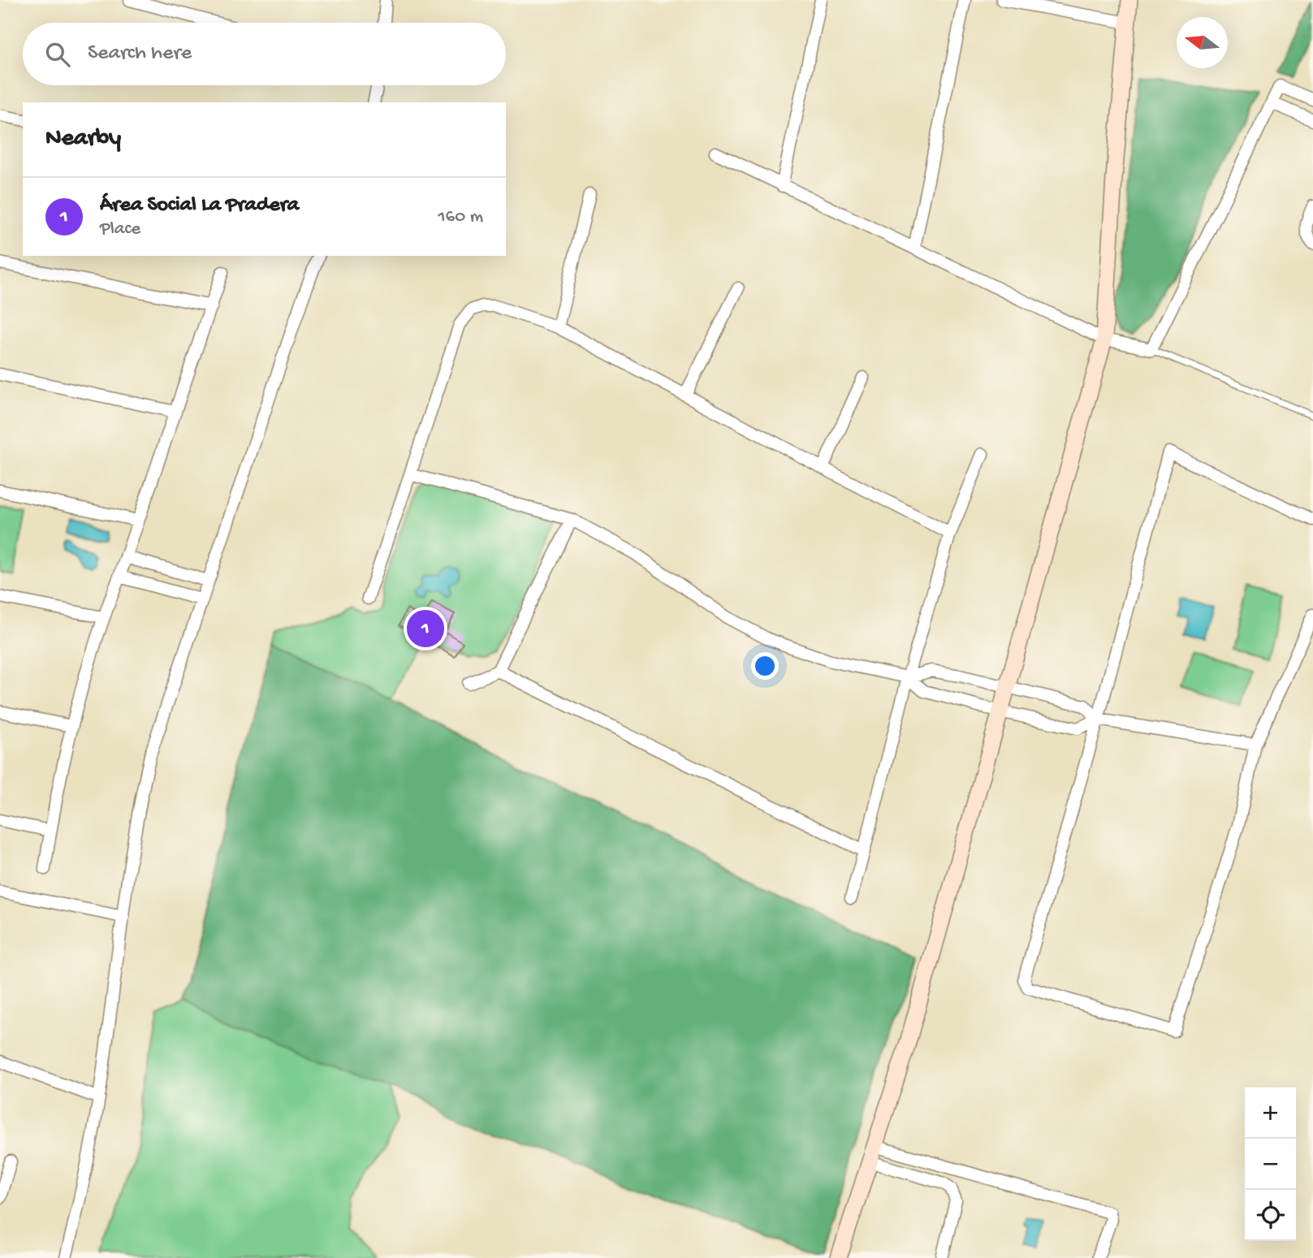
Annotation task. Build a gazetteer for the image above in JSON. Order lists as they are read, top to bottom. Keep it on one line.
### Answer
{"north":"left","page":{"search":"Search here","heading":"Nearby","list":[{"mark":"1","name":"Área Social La Pradera","note":"Place","value":"160 m"}],"pins":"1","map_buttons":["+","−"]}}
